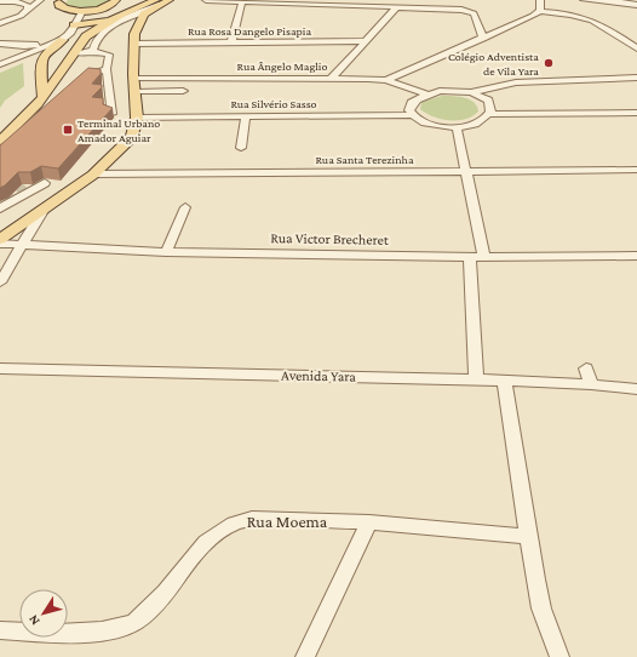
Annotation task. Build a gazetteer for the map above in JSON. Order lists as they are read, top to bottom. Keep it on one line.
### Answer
{"streets":{"street":["Rua Rosa Dangelo Pisapia","Rua Ângelo Maglio","Rua Silvério Sasso","Rua Santa Terezinha","Rua Victor Brecheret","Avenida Yara","Rua Moema"]},"places":{"other":["Colégio Adventista de Vila Yara"],"transit":["Terminal Urbano Amador Aguiar"]},"north":"bottom left"}
